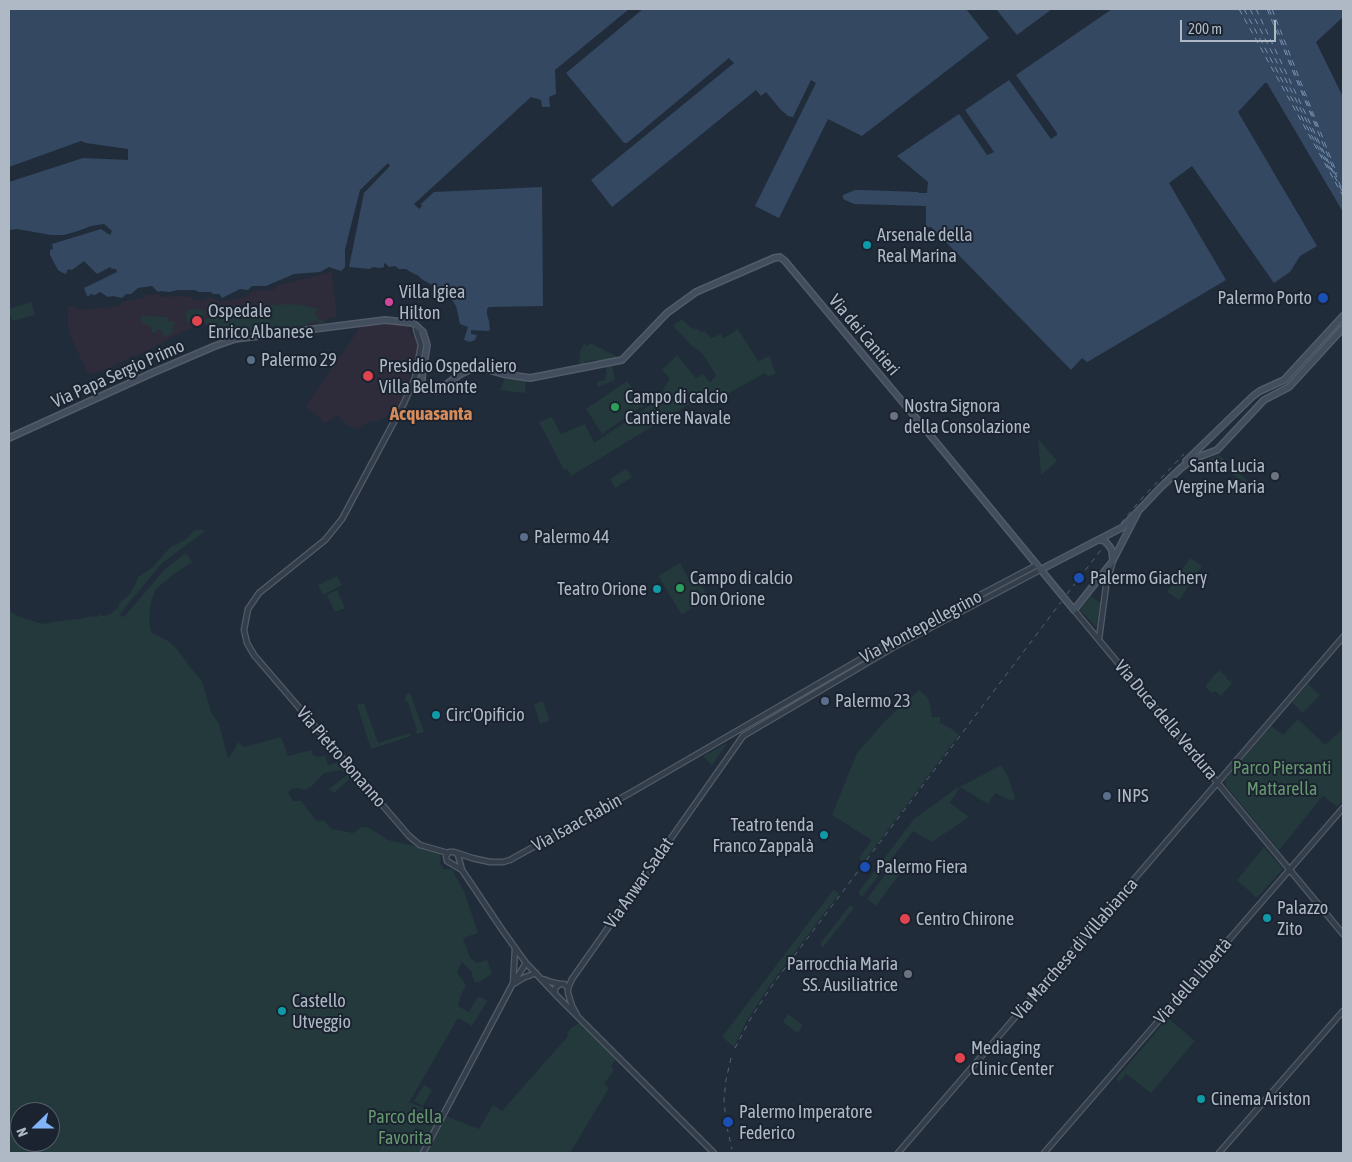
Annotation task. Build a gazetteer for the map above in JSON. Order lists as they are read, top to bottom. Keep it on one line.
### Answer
{"streets":{"main road":["Via dei Cantieri","Via Papa Sergio Primo"],"street":["Via Montepellegrino","Via Duca della Verdura","Via Pietro Bonanno","Via Isaac Rabin","Via Anwar Sadat","Via Marchese di Villabianca","Via della Libertà"]},"crossings":[["Via dei Cantieri","Via Papa Sergio Primo"],["Via dei Cantieri","Via Montepellegrino"],["Via dei Cantieri","Via Duca della Verdura"],["Via dei Cantieri","Via Pietro Bonanno"],["Via Papa Sergio Primo","Via Pietro Bonanno"],["Via Montepellegrino","Via Isaac Rabin"],["Via Montepellegrino","Via Anwar Sadat"],["Via Duca della Verdura","Via Marchese di Villabianca"],["Via Duca della Verdura","Via della Libertà"],["Via Pietro Bonanno","Via Isaac Rabin"]],"districts":["Acquasanta"],"parks":["Parco Piersanti Mattarella","Parco della Favorita"],"places":["Arsenale della Real Marina","Palermo Porto","Villa Igiea Hilton","Ospedale Enrico Albanese","Palermo 29","Presidio Ospedaliero Villa Belmonte","Campo di calcio Cantiere Navale","Nostra Signora della Consolazione","Santa Lucia Vergine Maria","Palermo 44","Palermo Giachery","Campo di calcio Don Orione","Teatro Orione","Palermo 23","Circ'Opificio","INPS","Teatro tenda Franco Zappalà","Palermo Fiera","Palazzo Zito","Centro Chirone","Parrocchia Maria SS. Ausiliatrice","Castello Utveggio","Mediaging Clinic Center","Cinema Ariston","Palermo Imperatore Federico"],"scale_bar":"200 m","north":"left"}
